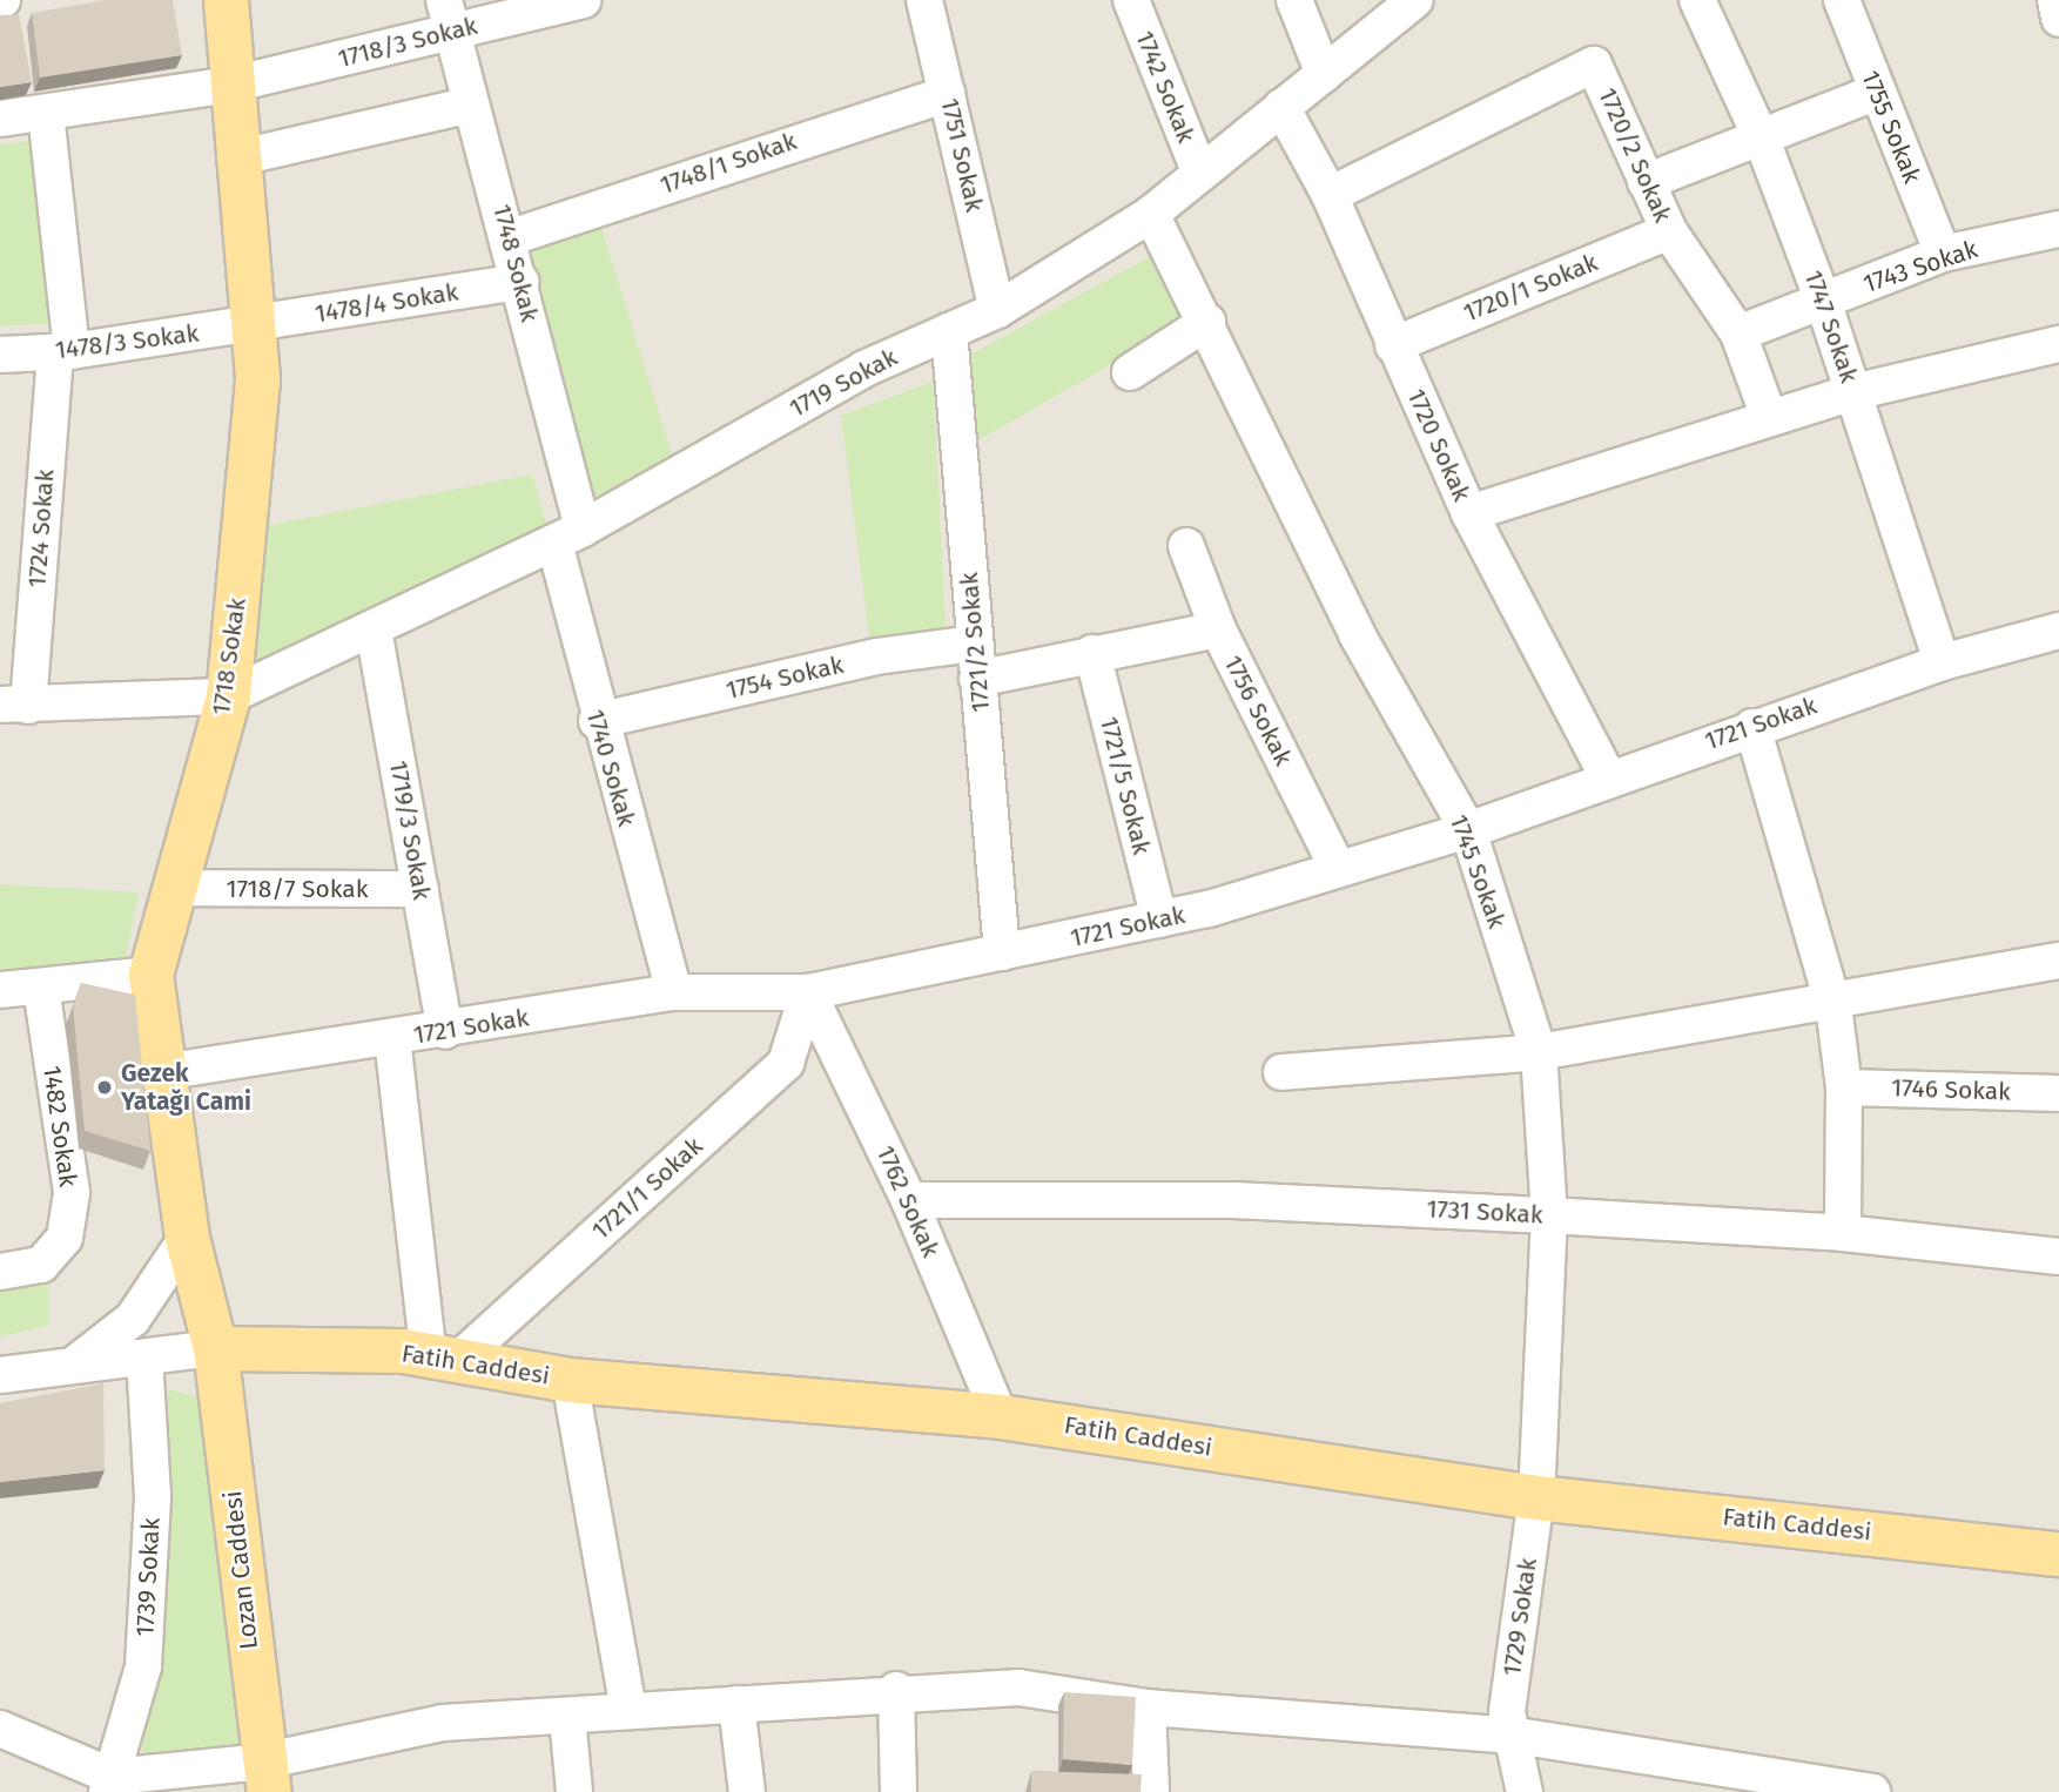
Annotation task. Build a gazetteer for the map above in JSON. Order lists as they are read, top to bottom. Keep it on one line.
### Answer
{"streets":{"main road":["1718 Sokak","Fatih Caddesi","Lozan Caddesi"],"street":["1718/3 Sokak","1742 Sokak","1755 Sokak","1751 Sokak","1720/2 Sokak","1748/1 Sokak","1748 Sokak","1743 Sokak","1720/1 Sokak","1478/4 Sokak","1747 Sokak","1478/3 Sokak","1719 Sokak","1720 Sokak","1724 Sokak","1721/2 Sokak","1754 Sokak","1756 Sokak","1721 Sokak","1740 Sokak","1721/5 Sokak","1719/3 Sokak","1745 Sokak","1718/7 Sokak","1746 Sokak","1482 Sokak","1721/1 Sokak","1762 Sokak","1731 Sokak","1739 Sokak","1729 Sokak"]},"crossings":[["1718/3 Sokak","1748 Sokak"],["1718/3 Sokak","1724 Sokak"],["1718/3 Sokak","1718 Sokak"],["1742 Sokak","1719 Sokak"],["1755 Sokak","1743 Sokak"],["1751 Sokak","1748/1 Sokak"],["1751 Sokak","1719 Sokak"],["1720/2 Sokak","1743 Sokak"],["1720/2 Sokak","1720/1 Sokak"],["1720/2 Sokak","1720 Sokak"],["1748/1 Sokak","1748 Sokak"],["1748 Sokak","1478/4 Sokak"],["1748 Sokak","1719 Sokak"],["1748 Sokak","1740 Sokak"],["1743 Sokak","1747 Sokak"],["1720/1 Sokak","1720 Sokak"],["1478/4 Sokak","1478/3 Sokak"],["1478/4 Sokak","1718 Sokak"],["1747 Sokak","1721 Sokak"],["1478/3 Sokak","1724 Sokak"],["1478/3 Sokak","1718 Sokak"],["1719 Sokak","1720 Sokak"],["1719 Sokak","1721/2 Sokak"],["1719 Sokak","1718 Sokak"],["1719 Sokak","1740 Sokak"],["1719 Sokak","1719/3 Sokak"],["1719 Sokak","1745 Sokak"],["1720 Sokak","1721 Sokak"],["1721/2 Sokak","1754 Sokak"],["1721/2 Sokak","1721 Sokak"],["1718 Sokak","1721 Sokak"],["1718 Sokak","1718/7 Sokak"],["1718 Sokak","Fatih Caddesi"],["1718 Sokak","Lozan Caddesi"],["1754 Sokak","1740 Sokak"],["1756 Sokak","1721 Sokak"],["1721 Sokak","1740 Sokak"],["1721 Sokak","1721/5 Sokak"],["1721 Sokak","1719/3 Sokak"],["1721 Sokak","1745 Sokak"],["1721 Sokak","1721/1 Sokak"],["1721 Sokak","1762 Sokak"],["1719/3 Sokak","1718/7 Sokak"],["1745 Sokak","1731 Sokak"],["1745 Sokak","Fatih Caddesi"],["1745 Sokak","1729 Sokak"],["1721/1 Sokak","1762 Sokak"],["1721/1 Sokak","Fatih Caddesi"],["1762 Sokak","1731 Sokak"],["1762 Sokak","Fatih Caddesi"],["Fatih Caddesi","Lozan Caddesi"],["Fatih Caddesi","1729 Sokak"]],"places":["Gezek Yatağı Cami"]}
